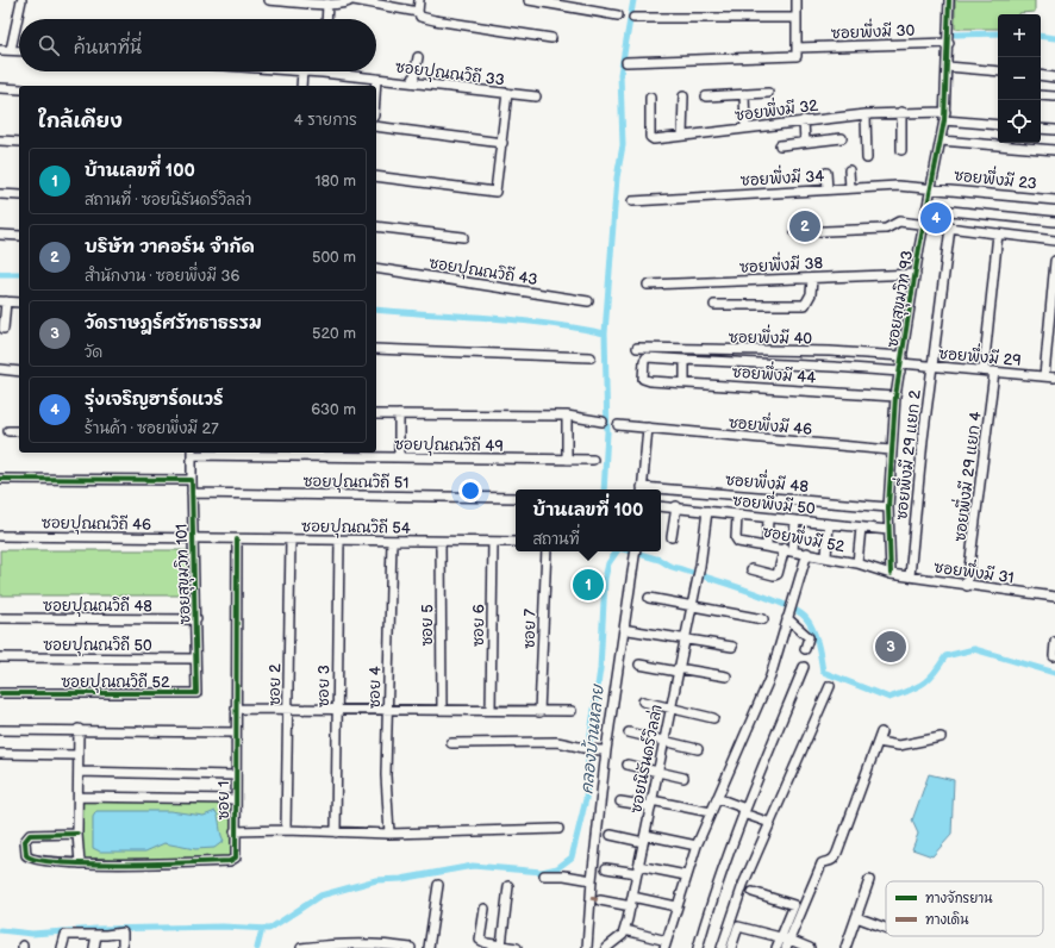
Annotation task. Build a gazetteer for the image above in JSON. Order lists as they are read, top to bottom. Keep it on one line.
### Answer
{"streets":{"street":["ซอยพึ่งมี 30","ซอยปุณณวิถี 33","ซอยพึ่งมี 32","ซอยพึ่งมี 34","ซอยพึ่งมี 23","ซอยพึ่งมี 38","ซอยปุณณวิถี 43","ซอยสุขุมวิท 93","ซอยพึ่งมี 40","ซอยพึ่งมี 29","ซอยพึ่งมี 44","ซอยพึ่งมี 46","ซอยปุณณวิถี 49","ซอยพึ่งมี 29 แยก 2","ซอยพึ่งมี 29 แยก 4","ซอยปุณณวิถี 51","ซอยพึ่งมี 48","ซอยพึ่งมี 50","ซอยปุณณวิถี 46","ซอยปุณณวิถี 54","ซอยพึ่งมี 52","ซอยพึ่งมี 31","ซอยสุขุมวิท 101","ซอยปุณณวิถี 48","ซอย 5","ซอย 6","ซอย 7","ซอยปุณณวิถี 50","ซอยปุณณวิถี 52","ซอย 2","ซอย 3","ซอย 4","ซอยนิรันดร์วิลล่า","ซอย 1"]},"crossings":[["ซอยพึ่งมี 30","ซอยสุขุมวิท 93"],["ซอยพึ่งมี 32","ซอยสุขุมวิท 93"],["ซอยพึ่งมี 34","ซอยพึ่งมี 23"],["ซอยพึ่งมี 34","ซอยสุขุมวิท 93"],["ซอยพึ่งมี 23","ซอยสุขุมวิท 93"],["ซอยพึ่งมี 38","ซอยสุขุมวิท 93"],["ซอยสุขุมวิท 93","ซอยพึ่งมี 40"],["ซอยสุขุมวิท 93","ซอยพึ่งมี 29"],["ซอยสุขุมวิท 93","ซอยพึ่งมี 44"],["ซอยสุขุมวิท 93","ซอยพึ่งมี 46"],["ซอยสุขุมวิท 93","ซอยพึ่งมี 48"],["ซอยสุขุมวิท 93","ซอยพึ่งมี 50"],["ซอยสุขุมวิท 93","ซอยพึ่งมี 52"],["ซอยสุขุมวิท 93","ซอยพึ่งมี 31"],["ซอยพึ่งมี 40","ซอยพึ่งมี 29"],["ซอยพึ่งมี 29","ซอยพึ่งมี 29 แยก 2"],["ซอยพึ่งมี 29","ซอยพึ่งมี 29 แยก 4"],["ซอยปุณณวิถี 49","ซอยสุขุมวิท 101"],["ซอยพึ่งมี 29 แยก 2","ซอยพึ่งมี 31"],["ซอยพึ่งมี 29 แยก 4","ซอยพึ่งมี 31"],["ซอยปุณณวิถี 51","ซอยสุขุมวิท 101"],["ซอยพึ่งมี 50","ซอยพึ่งมี 52"],["ซอยพึ่งมี 50","ซอยนิรันดร์วิลล่า"],["ซอยปุณณวิถี 46","ซอยปุณณวิถี 54"],["ซอยปุณณวิถี 46","ซอยสุขุมวิท 101"],["ซอยปุณณวิถี 54","ซอยสุขุมวิท 101"],["ซอยปุณณวิถี 54","ซอย 5"],["ซอยปุณณวิถี 54","ซอย 6"],["ซอยปุณณวิถี 54","ซอย 2"],["ซอยปุณณวิถี 54","ซอย 3"],["ซอยปุณณวิถี 54","ซอย 4"],["ซอยปุณณวิถี 54","ซอย 1"],["ซอยพึ่งมี 52","ซอยพึ่งมี 31"],["ซอยสุขุมวิท 101","ซอยปุณณวิถี 48"],["ซอยสุขุมวิท 101","ซอยปุณณวิถี 50"],["ซอยสุขุมวิท 101","ซอยปุณณวิถี 52"],["ซอยปุณณวิถี 50","ซอยปุณณวิถี 52"]],"water":["คลองบ้านหลาย"],"legend":["ทางจักรยาน","ทางเดิน"],"page":{"map_buttons":["+","−"],"search":"ค้นหาที่นี่","heading":["ใกล้เคียง","4 รายการ"],"list":[{"mark":"1","name":"บ้านเลขที่ 100","note":"สถานที่ · ซอยนิรันดร์วิลล่า","value":"180 m"},{"mark":"2","name":"บริษัท วาคอร์น จำกัด","note":"สำนักงาน · ซอยพึ่งมี 36","value":"500 m"},{"mark":"3","name":"วัดราษฎร์ศรัทธาธรรม","note":"วัด","value":"520 m"},{"mark":"4","name":"รุ่งเจริญฮาร์ดแวร์","note":"ร้านค้า · ซอยพึ่งมี 27","value":"630 m"}],"pins":["4","2","1","3"],"popup":["บ้านเลขที่ 100","สถานที่"]}}
